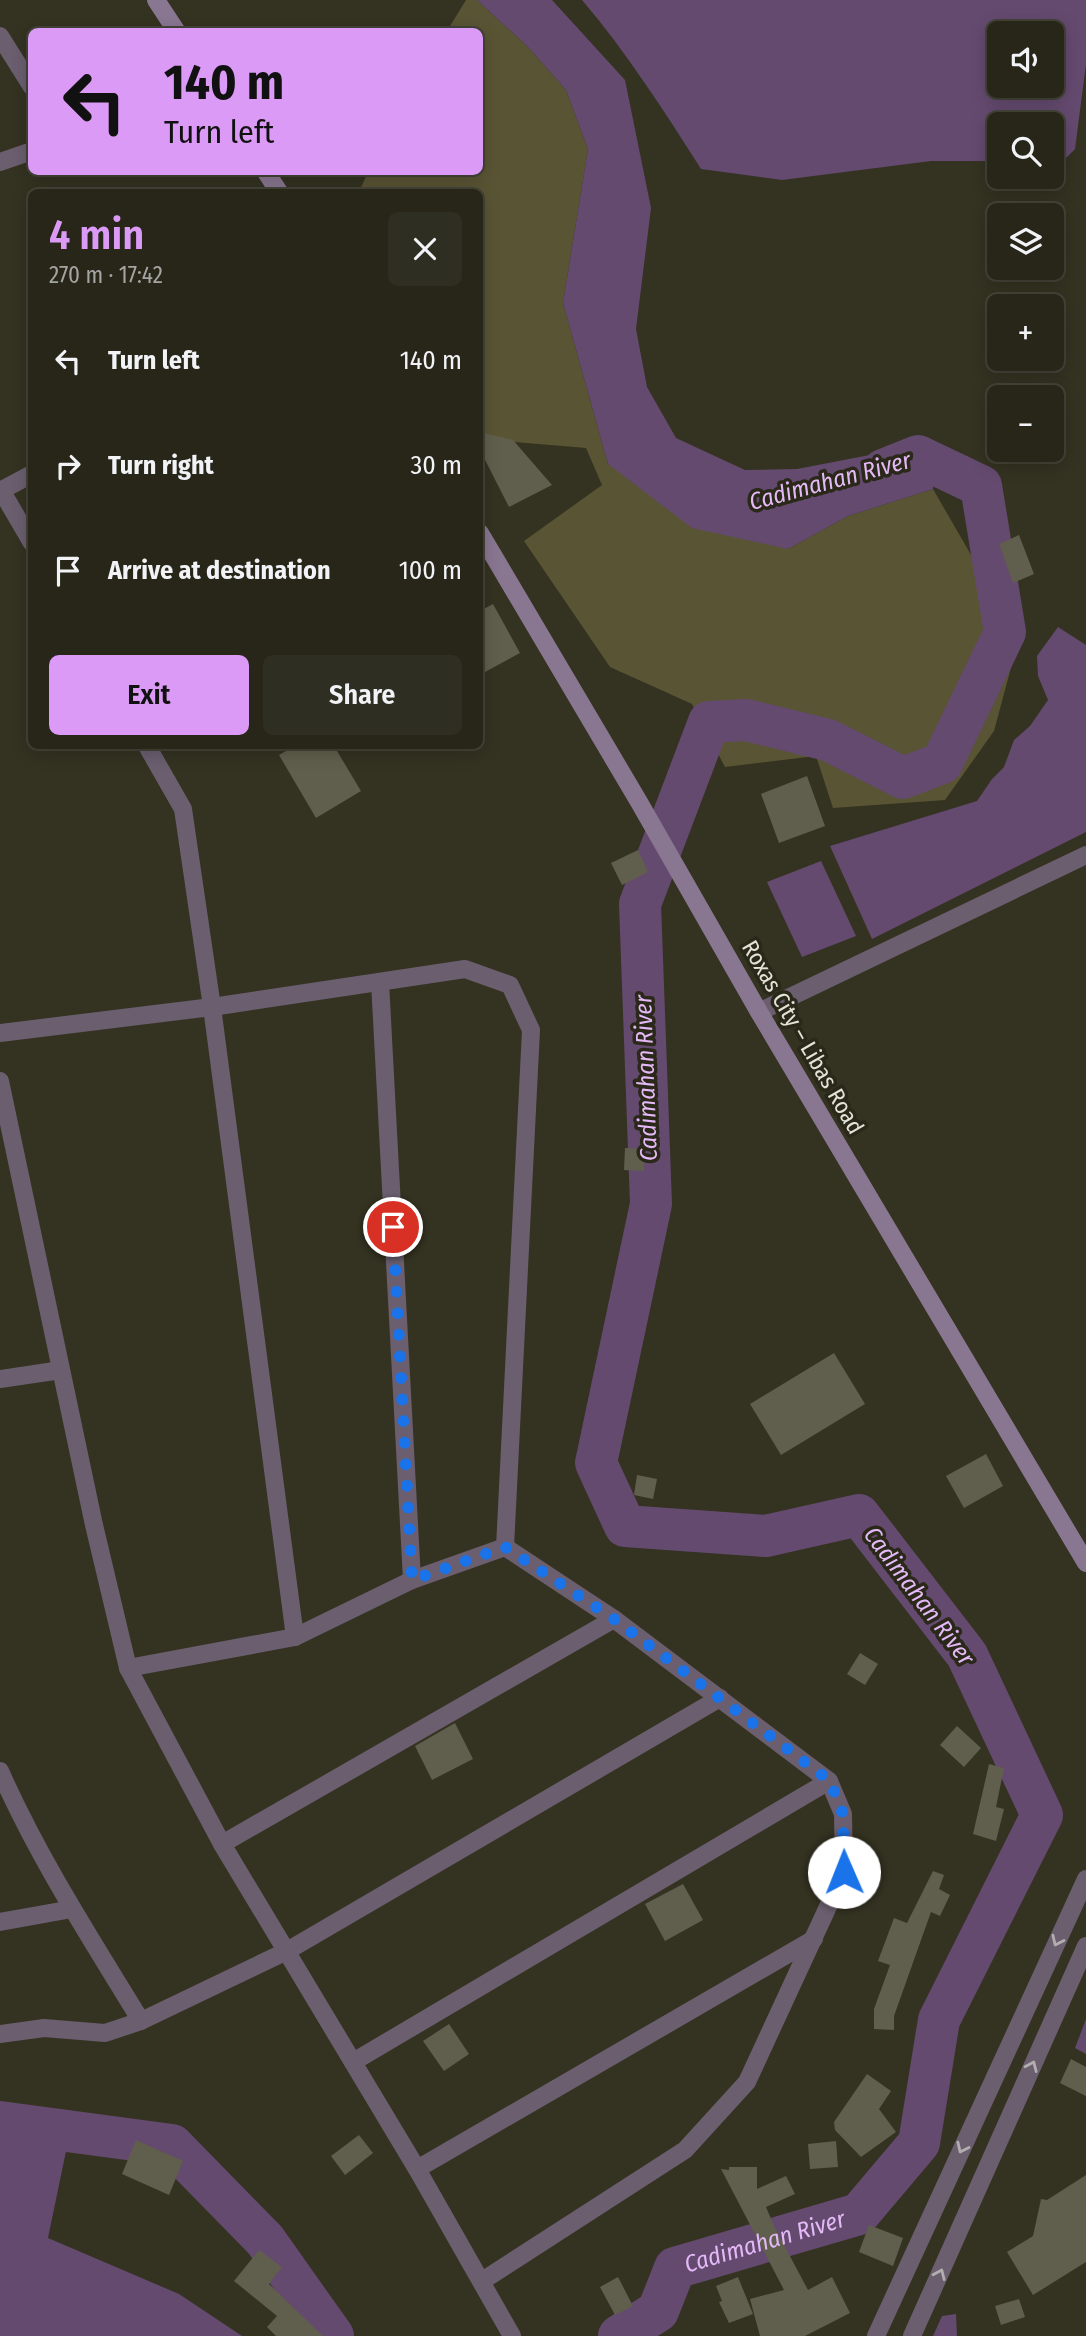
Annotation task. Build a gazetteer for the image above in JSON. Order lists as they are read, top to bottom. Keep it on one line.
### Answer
{"streets":{"main road":["Roxas City – Libas Road"]},"water":["Cadimahan River"],"page":{"map_buttons":["+","−"],"turn":["140 m","Turn left"],"heading":["4 min","270 m · 17:42"],"list":[{"name":"Turn left","value":"140 m"},{"name":"Turn right","value":"30 m"},{"name":"Arrive at destination","value":"100 m"}],"buttons":["Exit","Share"]}}
